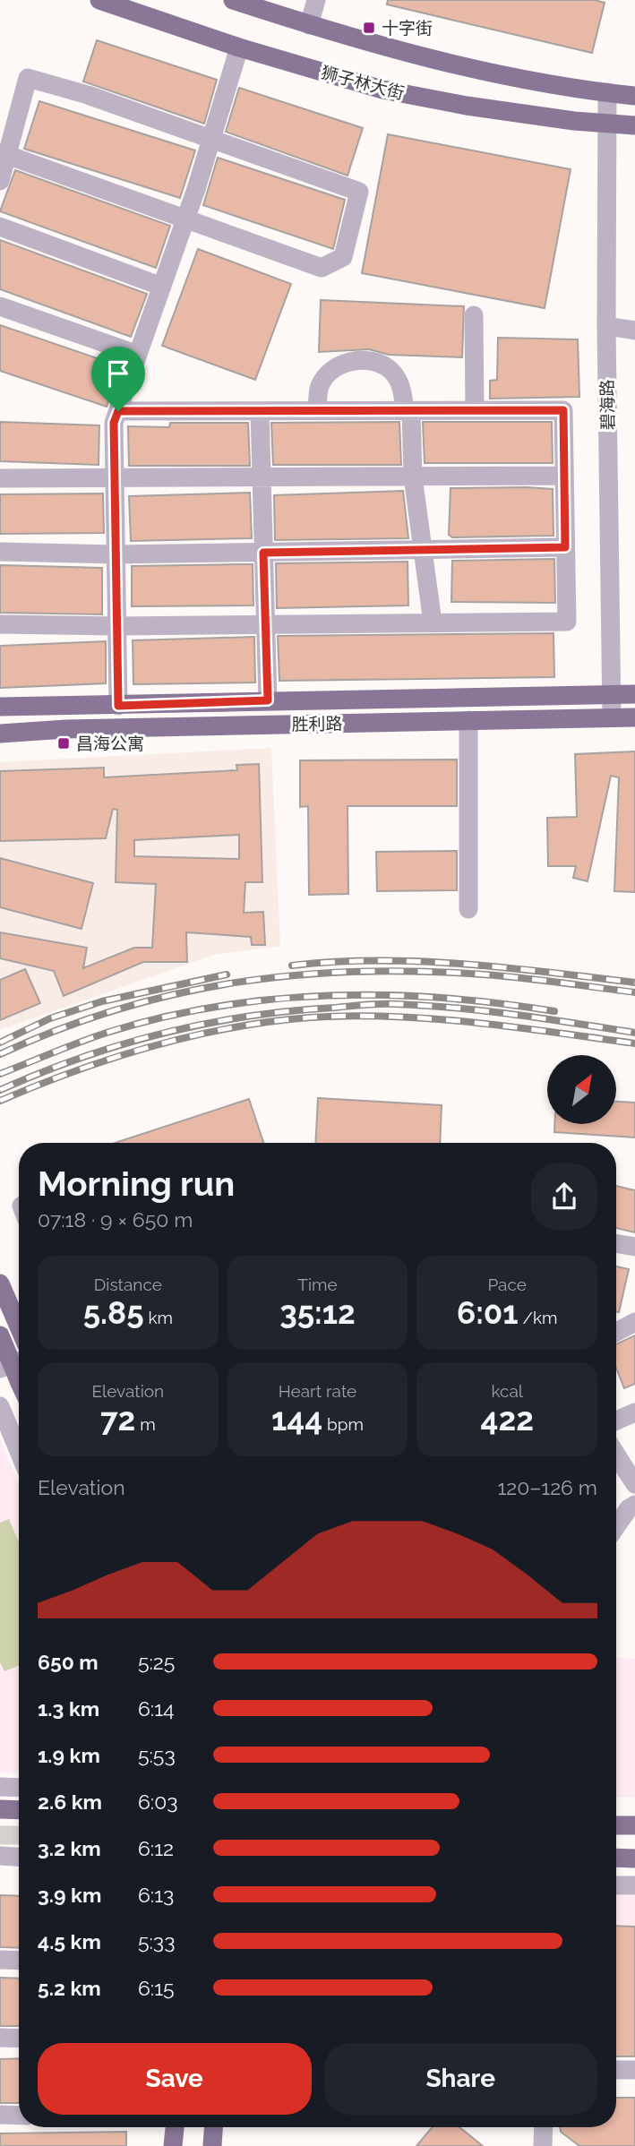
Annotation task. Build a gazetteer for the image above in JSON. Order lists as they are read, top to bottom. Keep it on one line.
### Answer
{"streets":{"main road":["狮子林大街","胜利路"],"street":["碧海路"]},"crossings":[["狮子林大街","碧海路"],["碧海路","胜利路"]],"places":{"transit":["十字街","昌海公寓"]},"north":"top right","page":{"heading":["Morning run","07:18 · 9 × 650 m"],"stats":[["Distance","5.85 km"],["Time","35:12"],["Pace","6:01 /km"],["Elevation","72 m"],["Heart rate","144 bpm"],["kcal","422"]],"chart":["Elevation","120–126 m"],"list":[{"name":"650 m","note":"5:25"},{"name":"1.3 km","note":"6:14"},{"name":"1.9 km","note":"5:53"},{"name":"2.6 km","note":"6:03"},{"name":"3.2 km","note":"6:12"},{"name":"3.9 km","note":"6:13"},{"name":"4.5 km","note":"5:33"},{"name":"5.2 km","note":"6:15"}],"buttons":["Save","Share"]}}
